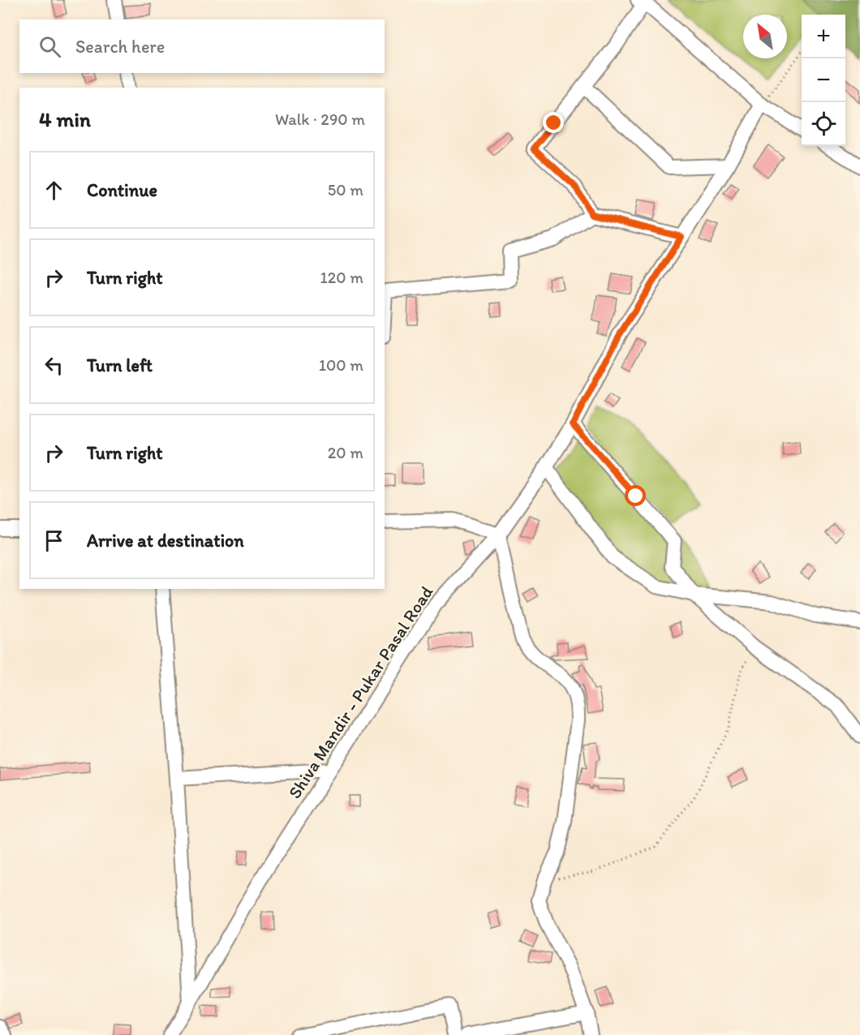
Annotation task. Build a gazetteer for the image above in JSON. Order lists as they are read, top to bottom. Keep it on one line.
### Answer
{"streets":{"street":["Shiva Mandir - Pukar Pasal Road"]},"north":"top left","page":{"map_buttons":["+","−"],"search":"Search here","heading":["4 min","Walk · 290 m"],"list":[["Continue","50 m"],["Turn right","120 m"],["Turn left","100 m"],["Turn right","20 m"],"Arrive at destination"]}}
